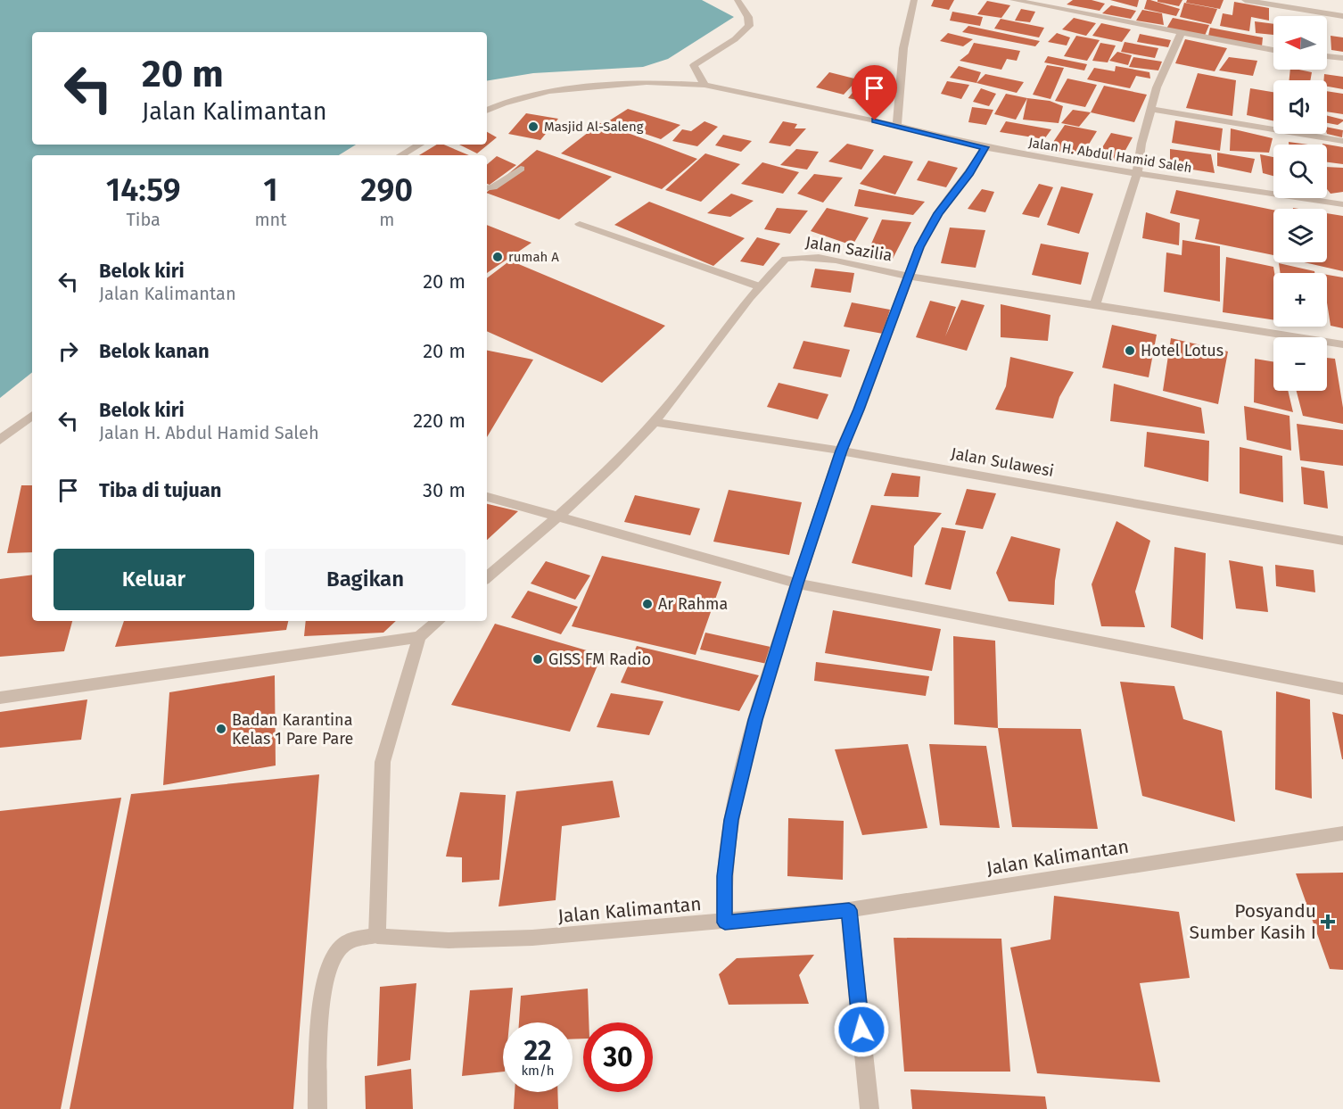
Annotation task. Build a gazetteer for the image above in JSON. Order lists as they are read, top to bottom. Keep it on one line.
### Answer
{"streets":{"street":["Jalan H. Abdul Hamid Saleh","Jalan Sazilia","Jalan Sulawesi","Jalan Kalimantan"]},"crossings":[["Jalan Sazilia","Jalan Sulawesi"]],"places":{"other":["Masjid Al-Saleng","rumah A","Hotel Lotus","Ar Rahma","GISS FM Radio","Badan Karantina Kelas 1 Pare Pare"],"health":["Posyandu Sumber Kasih I"]},"north":"left","page":{"map_buttons":["+","−"],"turn":["20 m","Jalan Kalimantan"],"eta":["14:59","Tiba","1","mnt","290","m"],"list":[{"name":"Belok kiri","note":"Jalan Kalimantan","value":"20 m"},{"name":"Belok kanan","value":"20 m"},{"name":"Belok kiri","note":"Jalan H. Abdul Hamid Saleh","value":"220 m"},{"name":"Tiba di tujuan","value":"30 m"}],"buttons":["Keluar","Bagikan"],"speed":"22 km/h","limit":"30"}}
